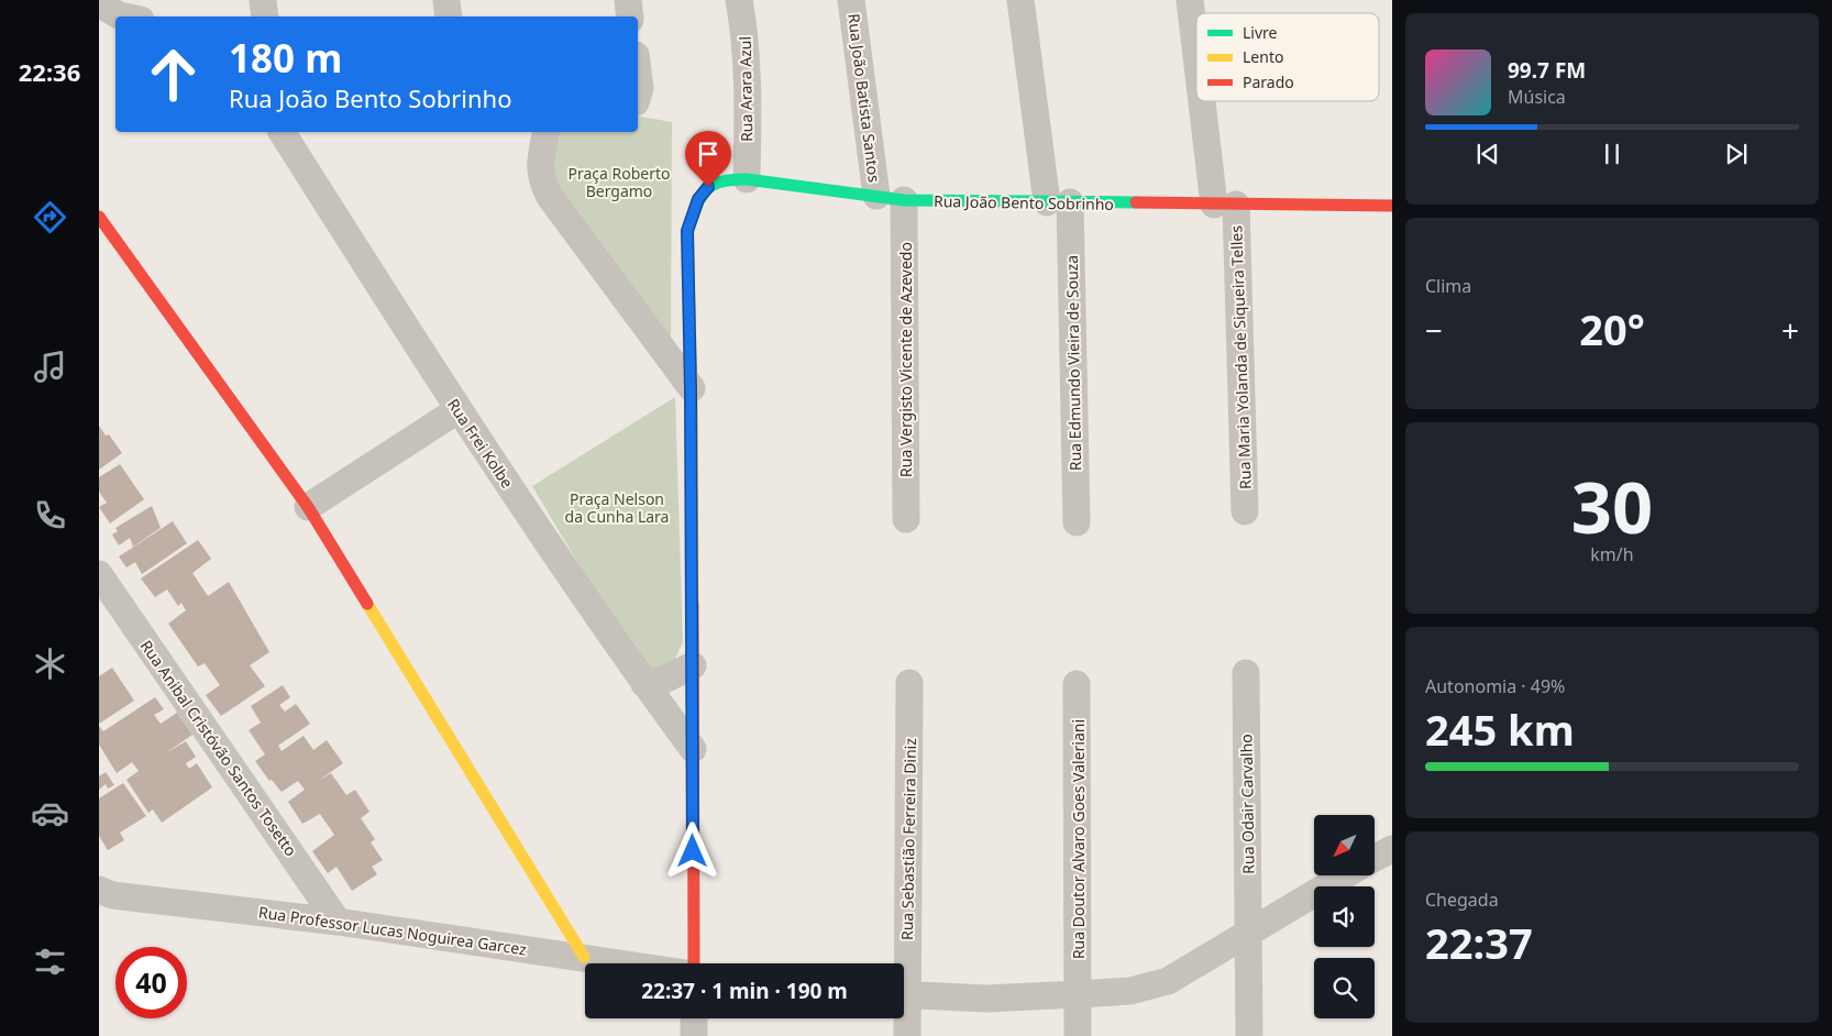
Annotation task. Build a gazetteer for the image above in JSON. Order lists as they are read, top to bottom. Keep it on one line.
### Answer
{"streets":{"street":["Rua Arara Azul","Rua João Batista Santos","Rua João Bento Sobrinho","Rua Maria Yolanda de Siqueira Telles","Rua Vergisto Vicente de Azevedo","Rua Edmundo Vieira de Souza","Rua Frei Kolbe","Rua Anibal Cristóvão Santos Tosetto","Rua Odair Carvalho","Rua Sebastião Ferreira Diniz","Rua Doutor Alvaro Goes Valeriani","Rua Professor Lucas Noguirea Garcez"]},"crossings":[["Rua Arara Azul","Rua João Bento Sobrinho"],["Rua João Batista Santos","Rua João Bento Sobrinho"],["Rua João Bento Sobrinho","Rua Maria Yolanda de Siqueira Telles"],["Rua João Bento Sobrinho","Rua Vergisto Vicente de Azevedo"],["Rua João Bento Sobrinho","Rua Edmundo Vieira de Souza"],["Rua Anibal Cristóvão Santos Tosetto","Rua Professor Lucas Noguirea Garcez"]],"parks":["Praça Roberto Bergamo","Praça Nelson da Cunha Lara"],"legend":["Livre","Lento","Parado"],"north":"bottom left","page":{"tabs":"22:36","turn":["180 m","Rua João Bento Sobrinho"],"song":["99.7 FM","Música"],"tile":["Clima",["30","km/h"],["Autonomia · 49%","245 km"],["Chegada","22:37"]],"heat":["−","20°","+"],"limit":"40","trip":"22:37 · 1 min · 190 m"}}
